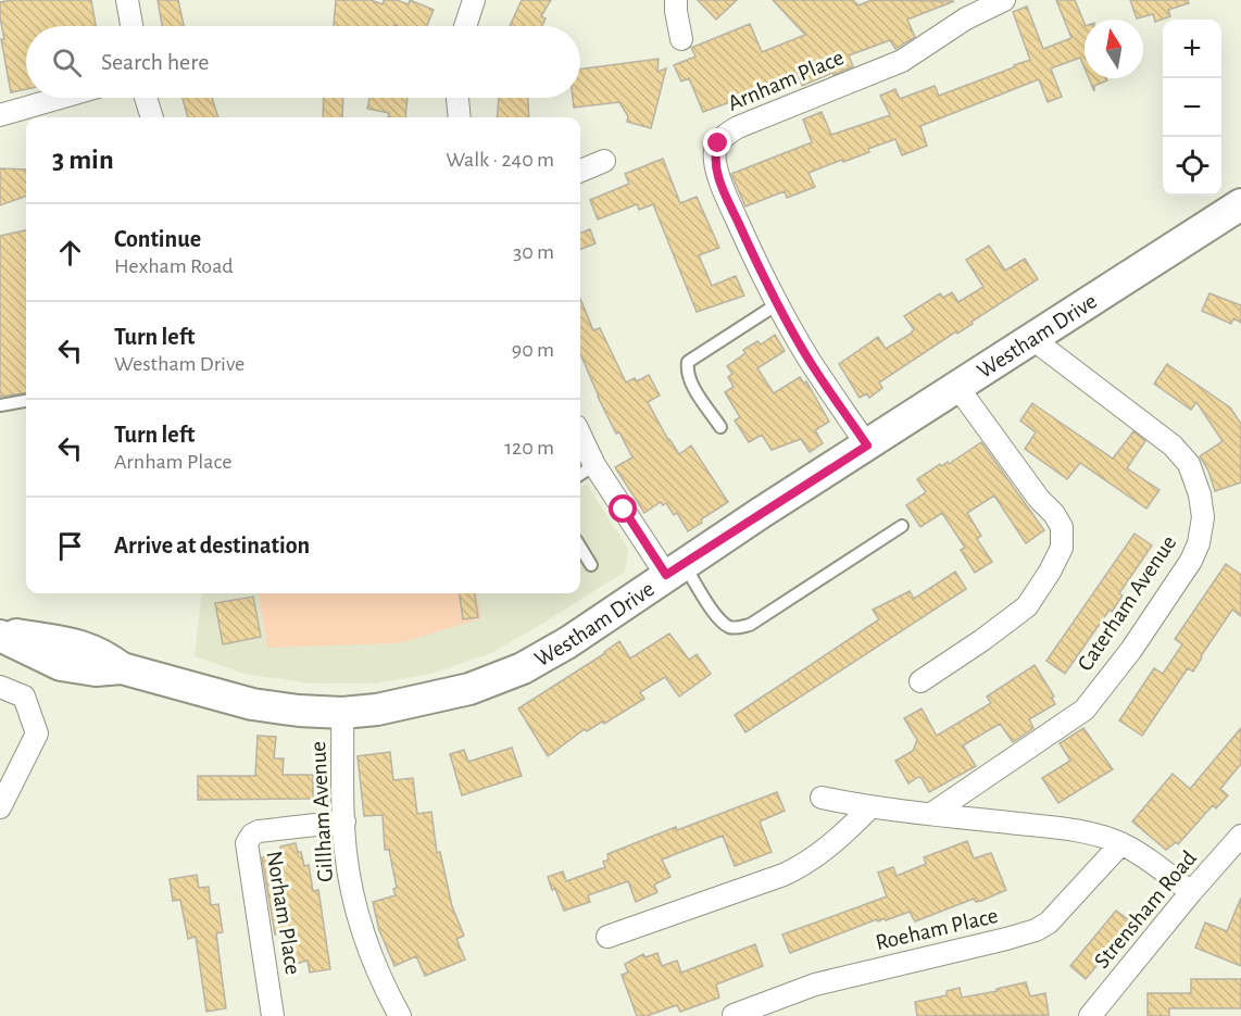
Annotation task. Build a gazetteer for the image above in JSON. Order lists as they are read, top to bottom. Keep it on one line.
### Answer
{"streets":{"street":["Arnham Place","Westham Drive","Caterham Avenue","Gillham Avenue","Strensham Road","Norham Place","Roeham Place"]},"crossings":[["Arnham Place","Westham Drive"],["Westham Drive","Caterham Avenue"],["Westham Drive","Gillham Avenue"],["Gillham Avenue","Norham Place"]],"north":"top","page":{"map_buttons":["+","−"],"search":"Search here","heading":["3 min","Walk · 240 m"],"list":[["Continue","Hexham Road","30 m"],["Turn left","Westham Drive","90 m"],["Turn left","Arnham Place","120 m"],"Arrive at destination"]}}
